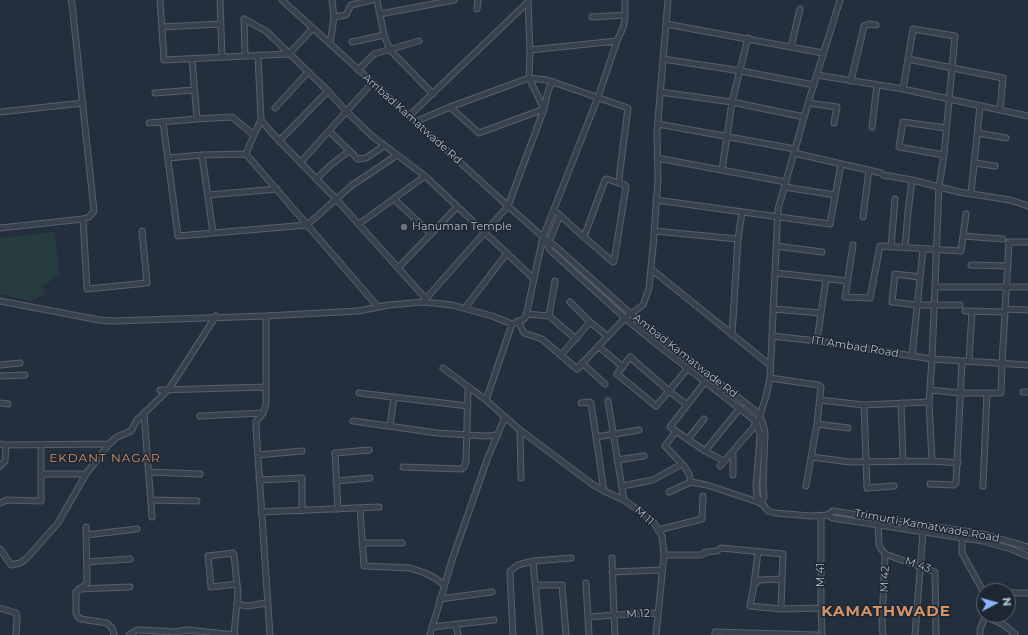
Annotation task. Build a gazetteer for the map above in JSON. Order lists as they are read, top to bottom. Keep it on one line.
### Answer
{"streets":{"street":["Ambad Kamatwade Rd","ITI Ambad Road","M 11","Trimurti-Kamatwade Road","M 43","M 41","M 42","M 12"]},"crossings":[["M 11","M 12"],["Trimurti-Kamatwade Road","M 41"],["M 43","M 42"]],"districts":["EKDANT NAGAR","KAMATHWADE"],"places":["Hanuman Temple"],"north":"right"}
